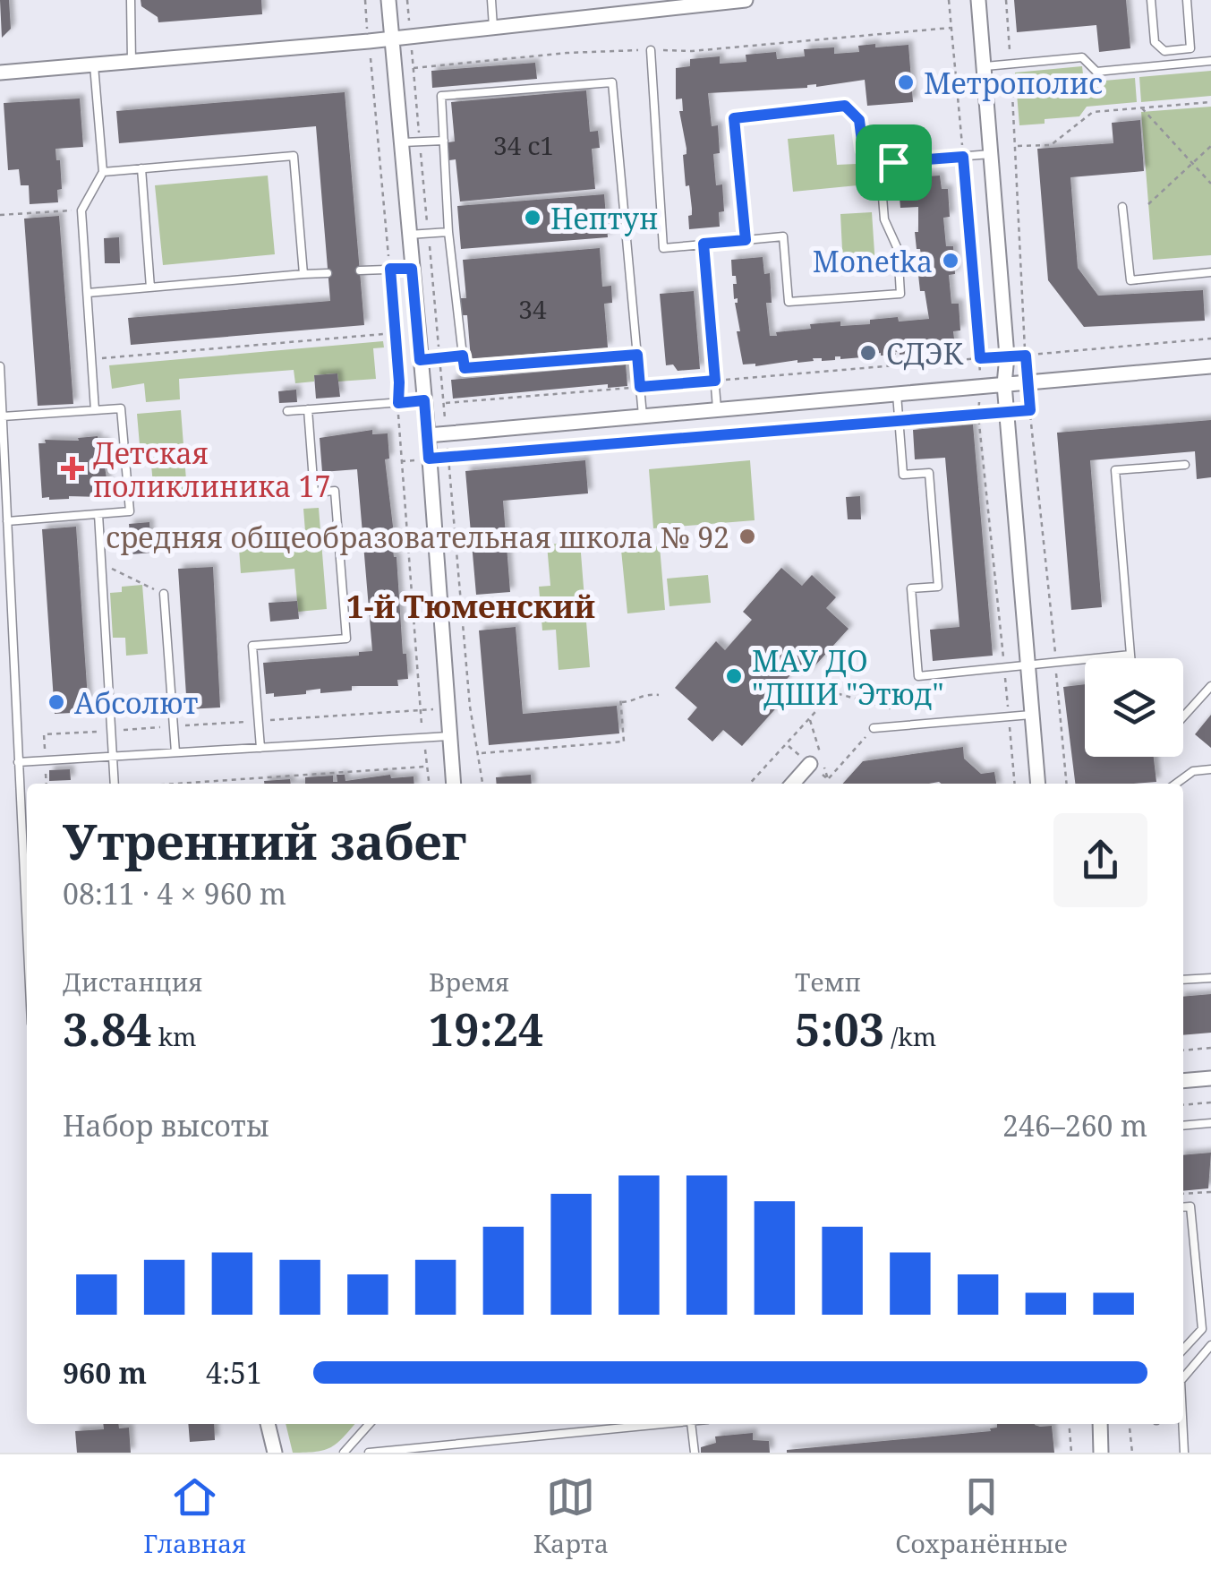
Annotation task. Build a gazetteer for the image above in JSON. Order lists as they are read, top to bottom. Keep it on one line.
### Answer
{"districts":["1-й Тюменский"],"places":{"other":["Метрополис","Нептун","Monetka","СДЭК","средняя общеобразовательная школа № 92","МАУ ДО \"ДШИ \"Этюд\"","Абсолют"],"health":["Детская поликлиника 17"]},"house_numbers":["34 с1","34"],"page":{"heading":["Утренний забег","08:11 · 4 × 960 m"],"stats":[["Дистанция","3.84 km"],["Время","19:24"],["Темп","5:03 /km"]],"chart":["Набор высоты","246–260 m"],"list":[{"name":"960 m","note":"4:51"}],"tabs":["Главная","Карта","Сохранённые"]}}
